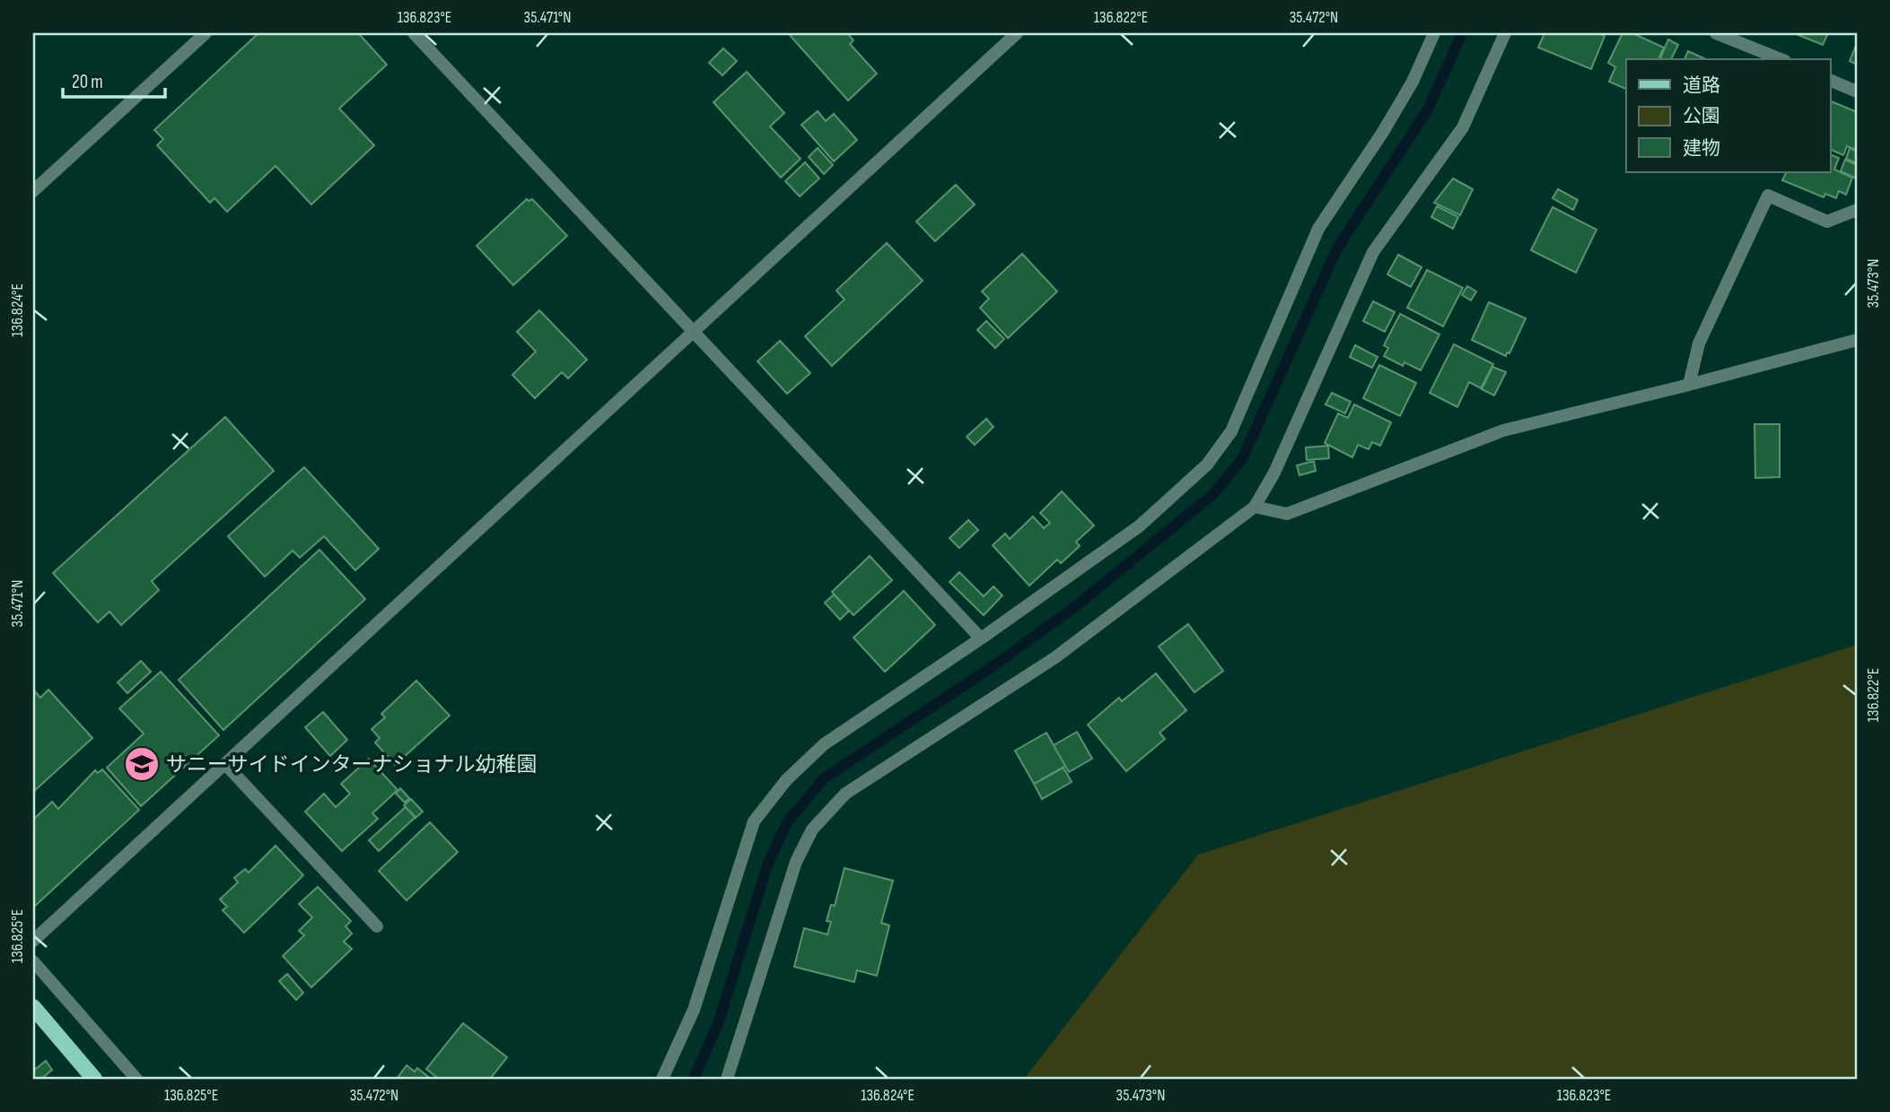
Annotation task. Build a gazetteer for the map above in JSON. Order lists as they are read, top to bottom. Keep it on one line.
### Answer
{"places":{"school or university":["サニーサイドインターナショナル幼稚園"]},"legend":["道路","公園","建物"],"scale_bar":"20 m","coordinates":["136.823°E","35.471°N","136.822°E","35.472°N","35.473°N","136.824°E","136.825°E"]}
